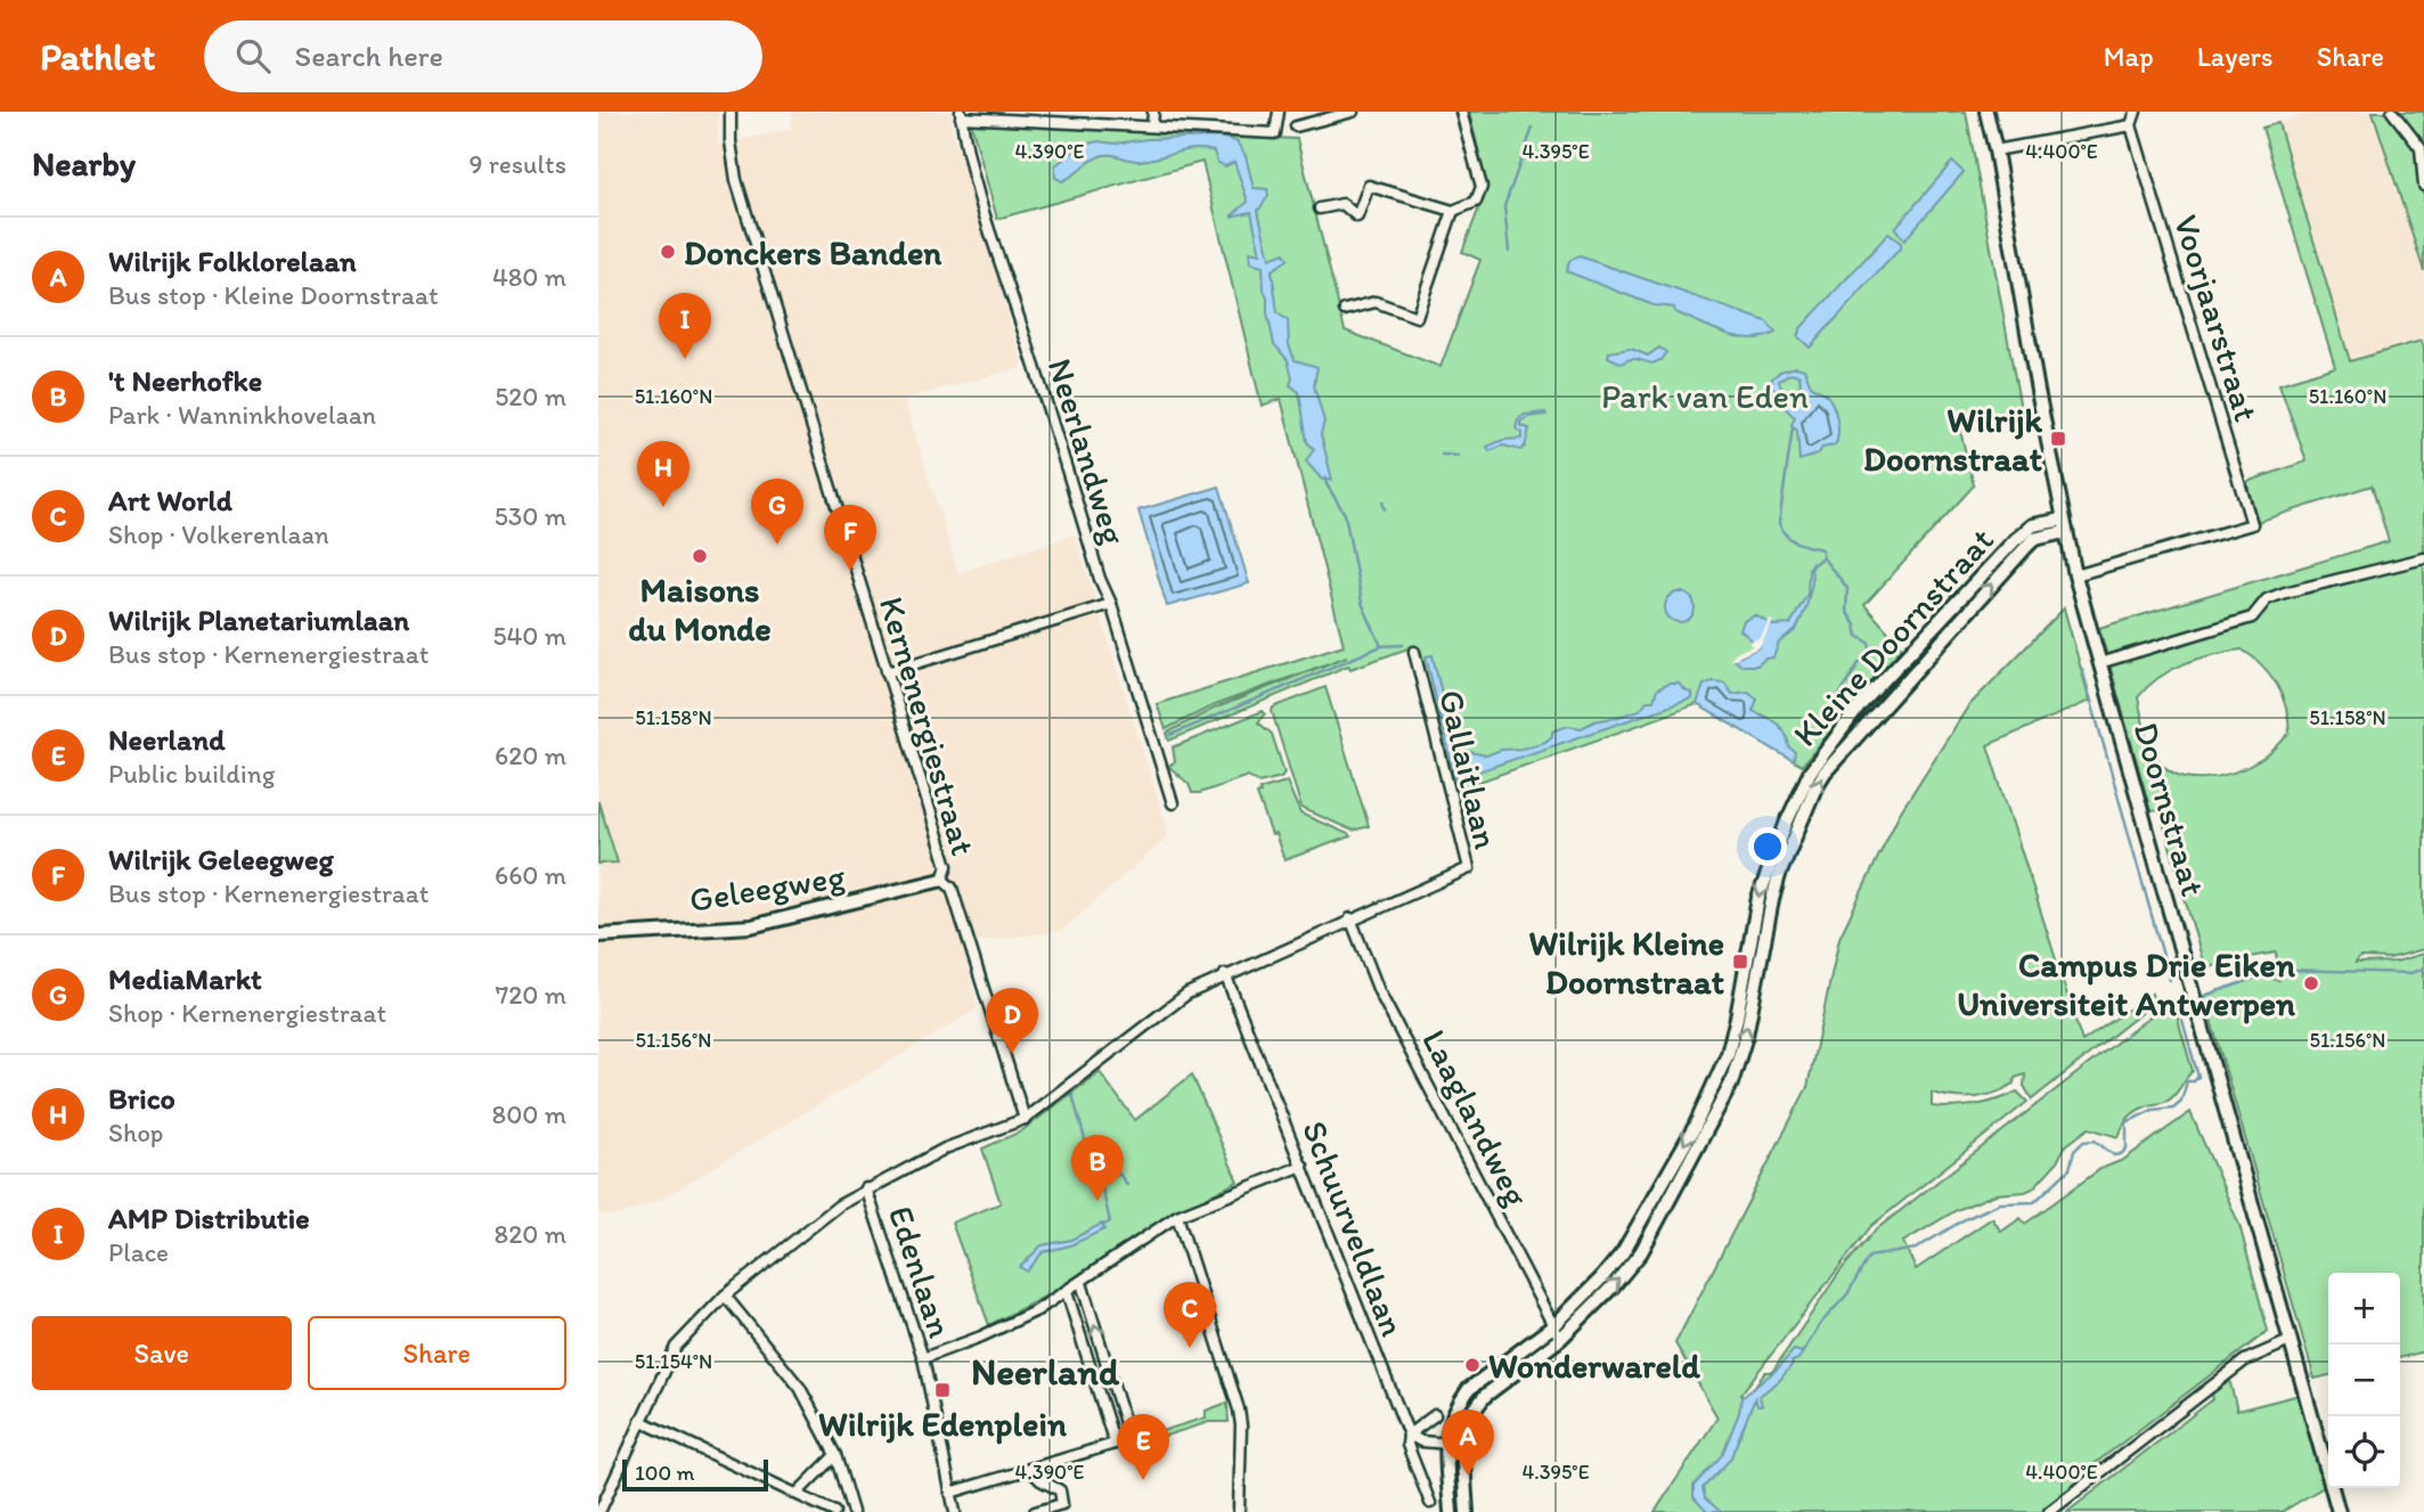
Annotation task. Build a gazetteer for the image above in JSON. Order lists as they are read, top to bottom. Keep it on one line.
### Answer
{"streets":{"street":["Voorjaarstraat","Neerlandweg","Kleine Doornstraat","Kernenergiestraat","Gallaitlaan","Doornstraat","Geleegweg","Laaglandweg","Schuurveldlaan","Edenlaan"]},"crossings":[["Voorjaarstraat","Doornstraat"],["Kleine Doornstraat","Doornstraat"],["Kleine Doornstraat","Laaglandweg"],["Kernenergiestraat","Geleegweg"],["Gallaitlaan","Laaglandweg"]],"districts":["Neerland"],"parks":["Park van Eden"],"places":{"other":["Donckers Banden","Maisons du Monde","Campus Drie Eiken Universiteit Antwerpen","Wonderwareld"],"transit":["Wilrijk Doornstraat","Wilrijk Kleine Doornstraat","Wilrijk Edenplein"]},"scale_bar":"100 m","page":{"header":"Pathlet","search":"Search here","nav":["Map","Layers","Share"],"heading":["Nearby","9 results"],"list":[{"mark":"A","name":"Wilrijk Folklorelaan","note":"Bus stop · Kleine Doornstraat","value":"480 m"},{"mark":"B","name":"'t Neerhofke","note":"Park · Wanninkhovelaan","value":"520 m"},{"mark":"C","name":"Art World","note":"Shop · Volkerenlaan","value":"530 m"},{"mark":"D","name":"Wilrijk Planetariumlaan","note":"Bus stop · Kernenergiestraat","value":"540 m"},{"mark":"E","name":"Neerland","note":"Public building","value":"620 m"},{"mark":"F","name":"Wilrijk Geleegweg","note":"Bus stop · Kernenergiestraat","value":"660 m"},{"mark":"G","name":"MediaMarkt","note":"Shop · Kernenergiestraat","value":"720 m"},{"mark":"H","name":"Brico","note":"Shop","value":"800 m"},{"mark":"I","name":"AMP Distributie","note":"Place","value":"820 m"}],"pins":["I","H","G","F","D","B","C","A","E"],"map_buttons":["+","−"],"buttons":["Save","Share"],"scale":"100 m"},"coordinates":["4.390°E","4.395°E","4.400°E","51.160°N","51.158°N","51.156°N","51.154°N"]}
